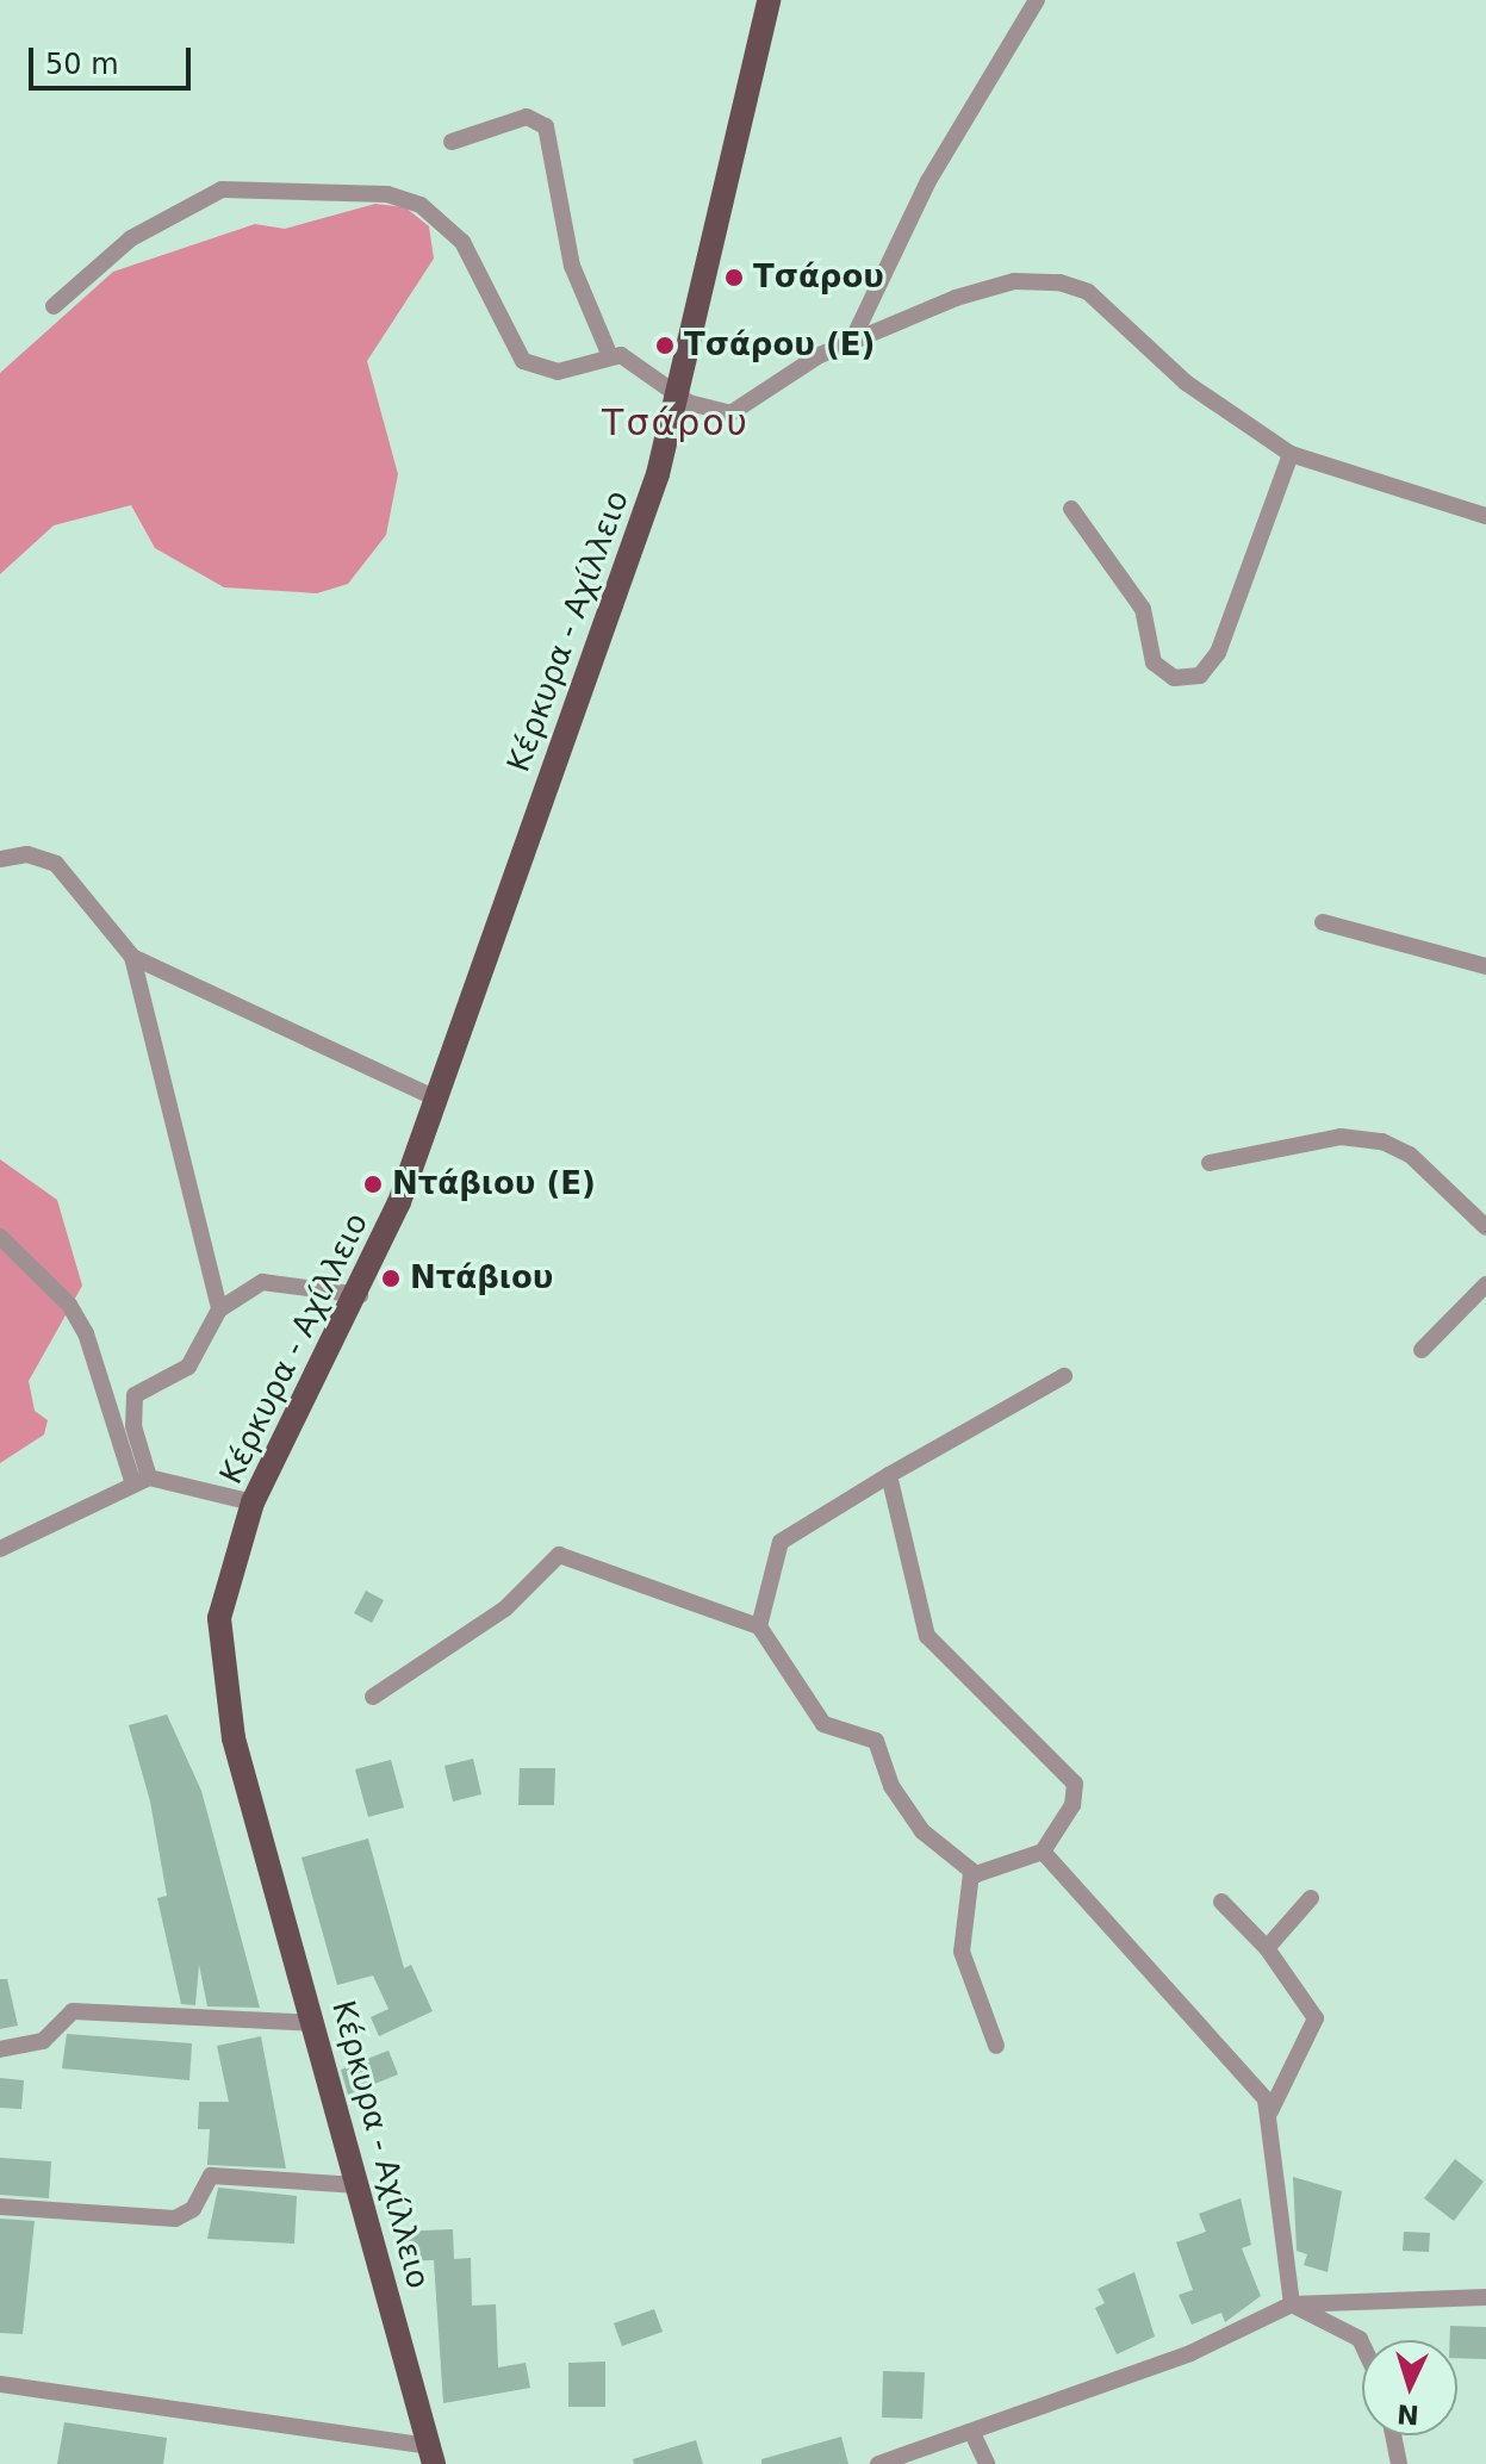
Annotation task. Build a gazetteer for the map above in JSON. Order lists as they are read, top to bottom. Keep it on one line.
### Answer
{"streets":{"main road":["Κέρκυρα - Αχίλλειο"]},"districts":["Τσάρου"],"places":["Τσάρου","Τσάρου (E)","Ντάβιου (E)","Ντάβιου"],"scale_bar":"50 m","north":"bottom"}
